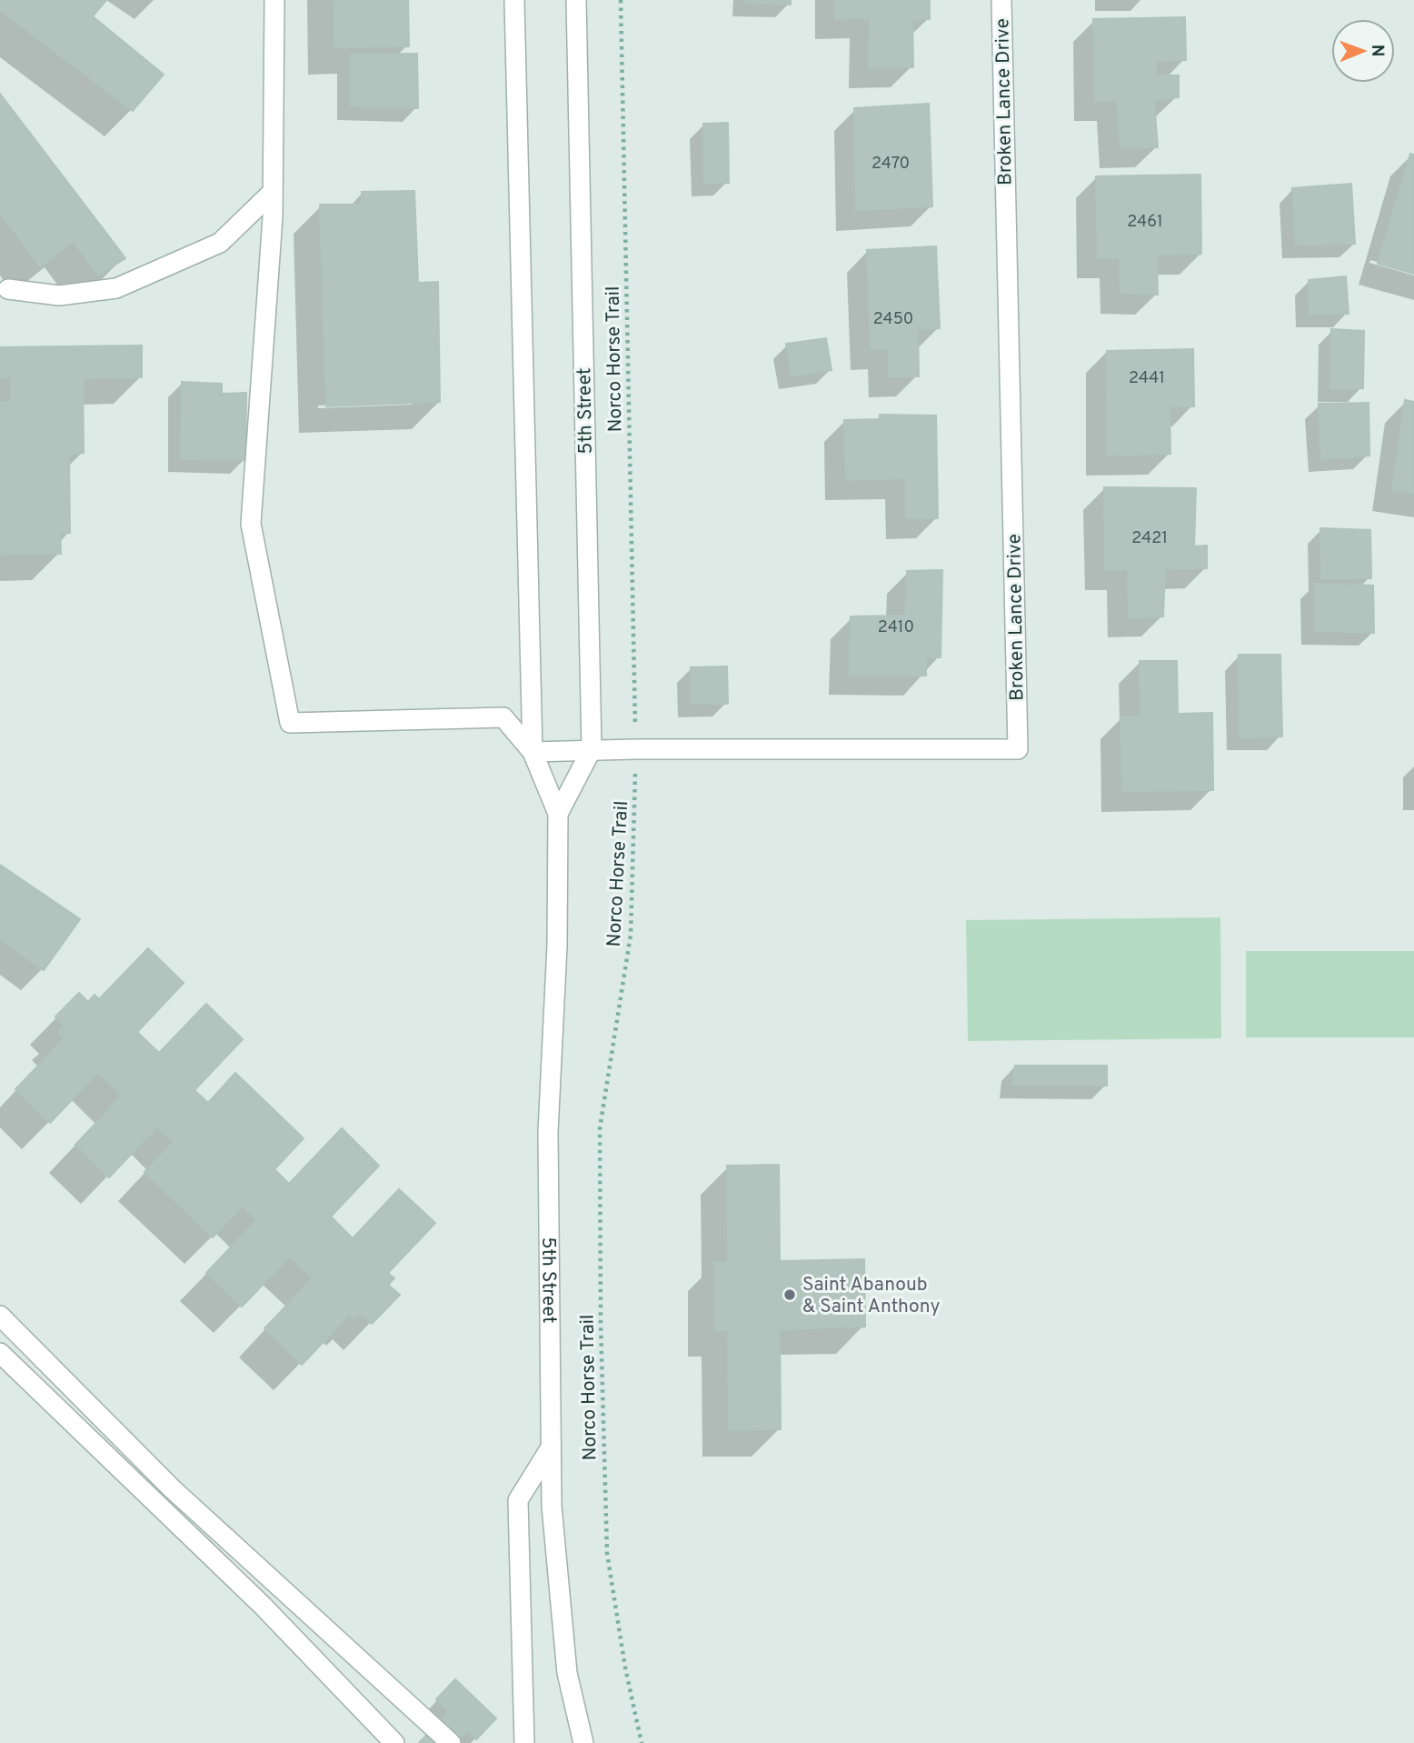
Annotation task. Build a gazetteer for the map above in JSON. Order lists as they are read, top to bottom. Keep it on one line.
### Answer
{"streets":{"street":["Broken Lance Drive","5th Street"],"path":["Norco Horse Trail"]},"crossings":[["Broken Lance Drive","Norco Horse Trail"],["Broken Lance Drive","5th Street"]],"places":["Saint Abanoub & Saint Anthony"],"house_numbers":["2470","2461","2450","2441","2421","2410"],"north":"right"}
